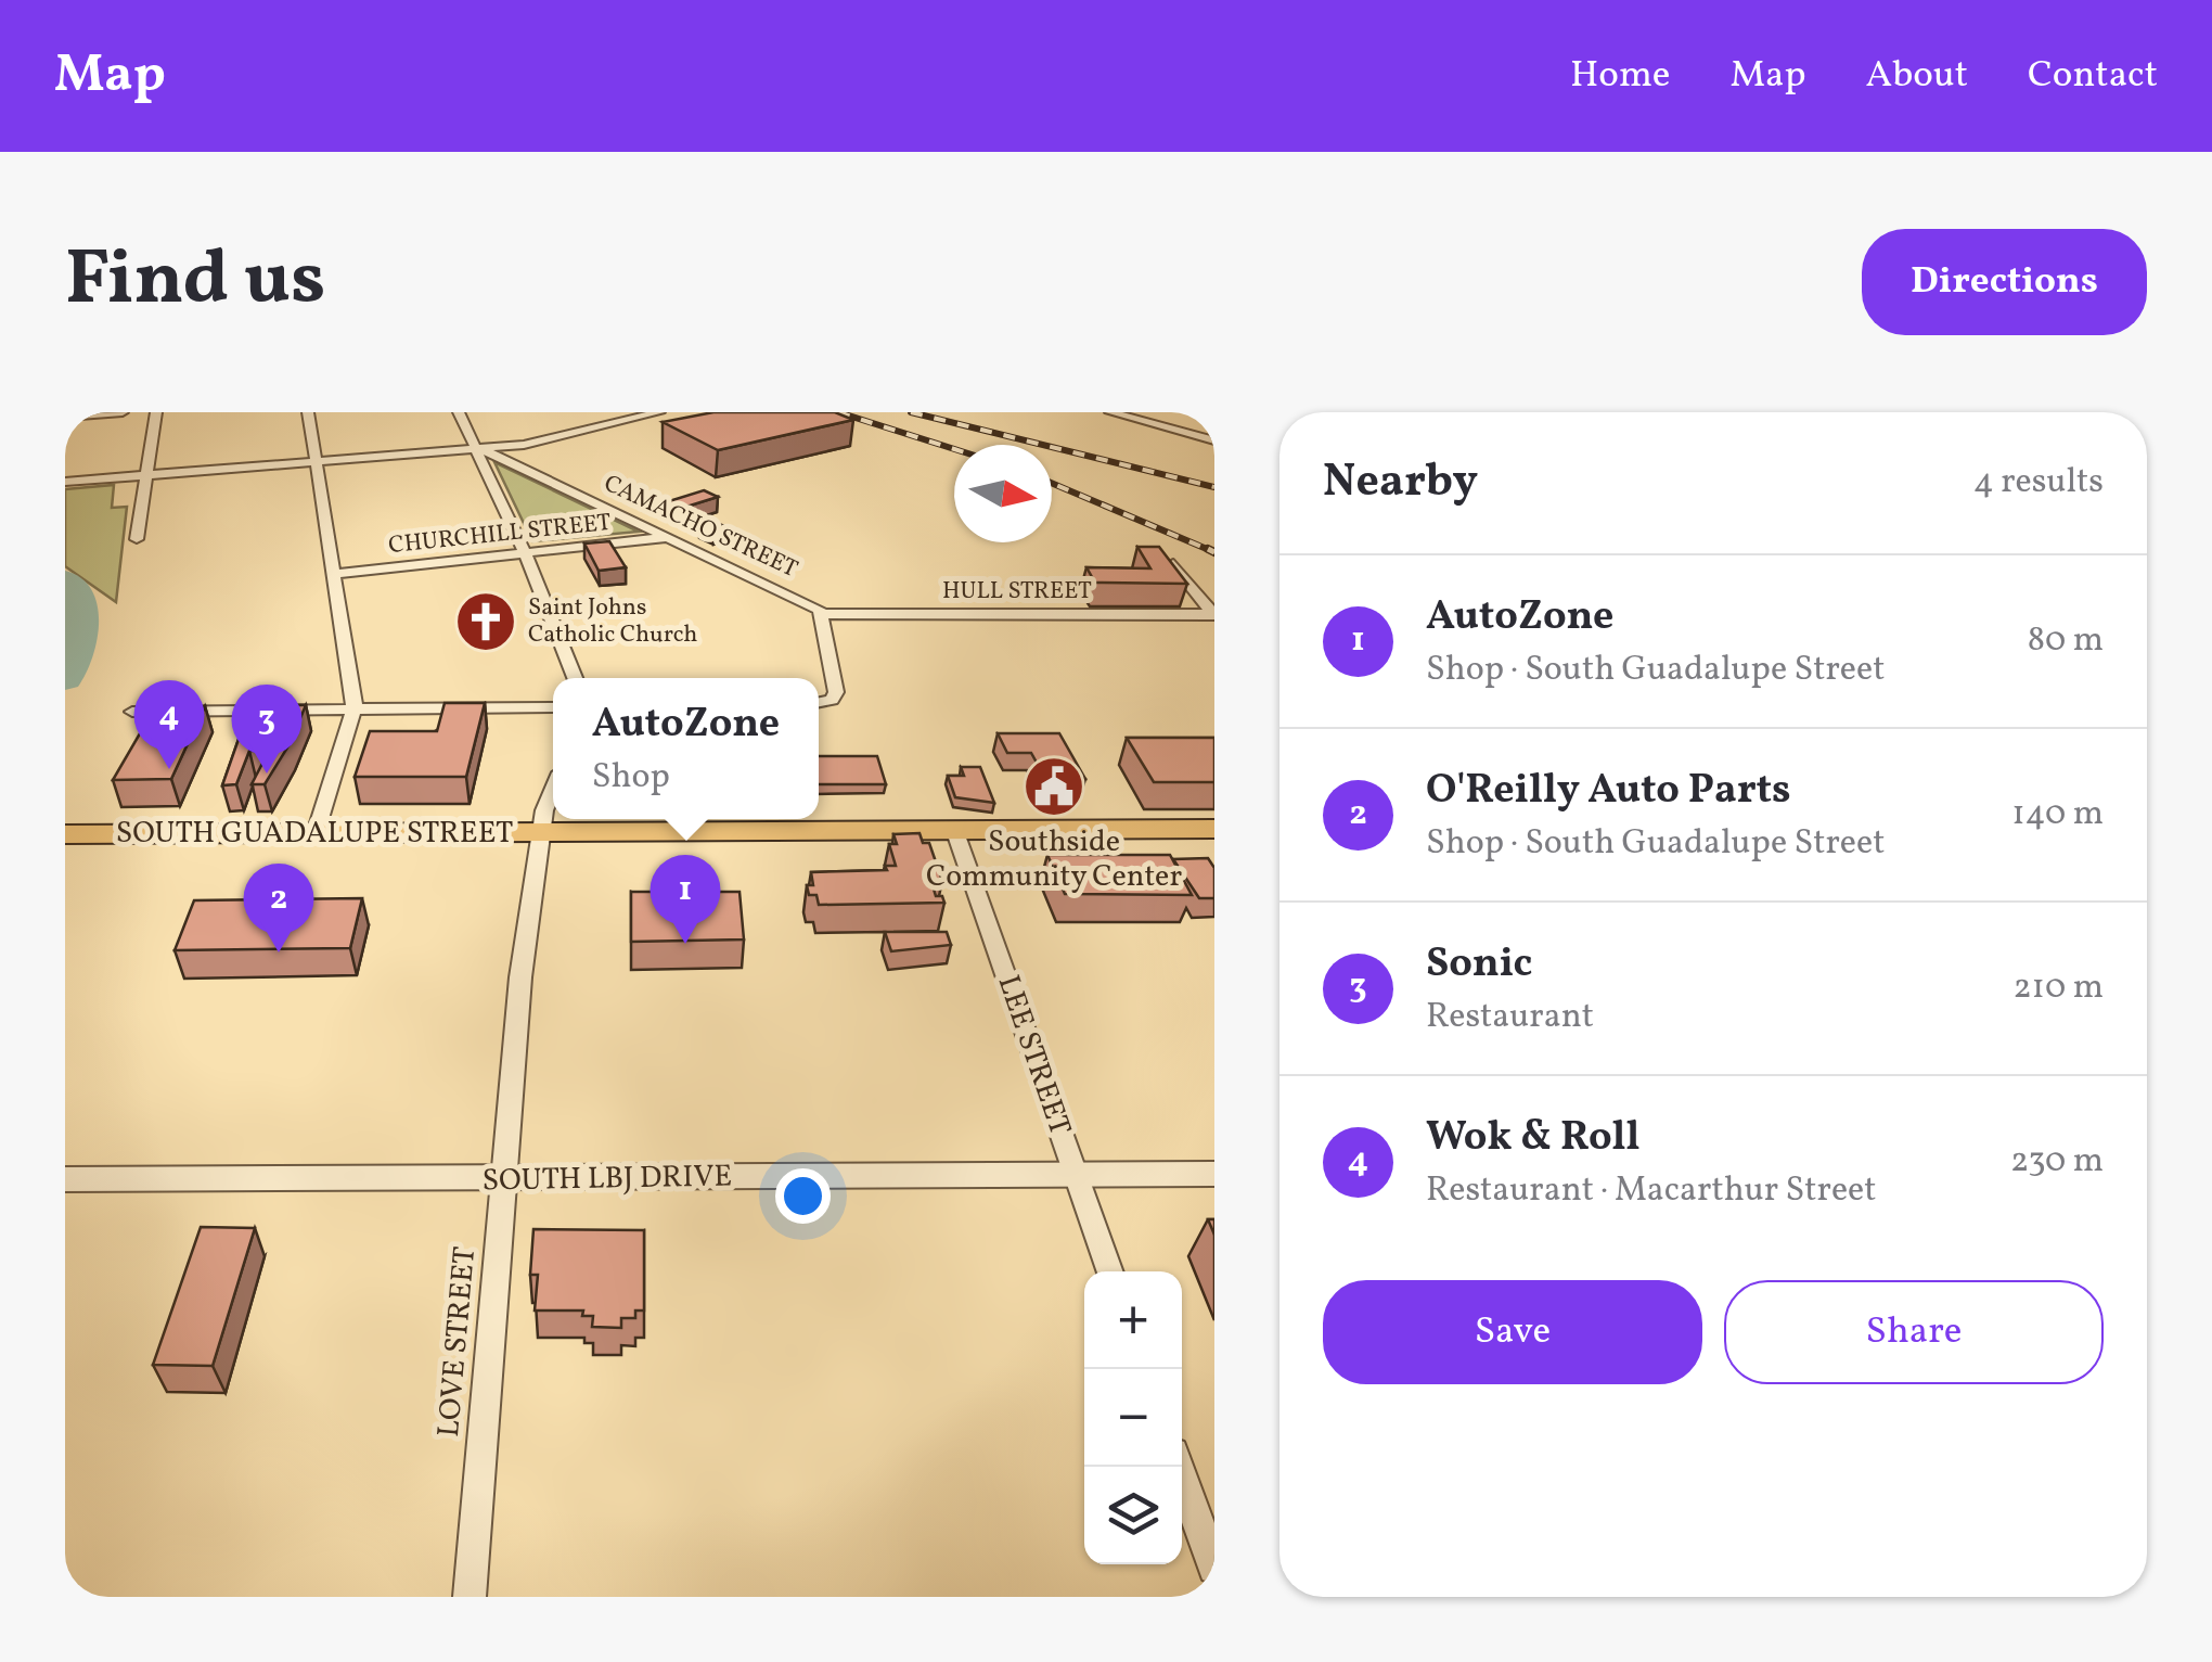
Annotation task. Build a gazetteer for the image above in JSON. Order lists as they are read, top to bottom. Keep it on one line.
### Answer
{"streets":{"main road":["SOUTH GUADALUPE STREET"],"street":["CAMACHO STREET","CHURCHILL STREET","HULL STREET","LEE STREET","SOUTH LBJ DRIVE","LOVE STREET"]},"crossings":[["CAMACHO STREET","CHURCHILL STREET"],["CAMACHO STREET","HULL STREET"],["SOUTH GUADALUPE STREET","LEE STREET"],["SOUTH GUADALUPE STREET","LOVE STREET"],["LEE STREET","SOUTH LBJ DRIVE"],["SOUTH LBJ DRIVE","LOVE STREET"]],"places":{"church":["Saint Johns Catholic Church"],"public building":["Southside Community Center"]},"north":"right","page":{"header":"Map","nav":["Home","Map","About","Contact"],"title":"Find us","buttons":["Directions",["Save","Share"]],"heading":["Nearby","4 results"],"list":[{"mark":"1","name":"AutoZone","note":"Shop · South Guadalupe Street","value":"80 m"},{"mark":"2","name":"O'Reilly Auto Parts","note":"Shop · South Guadalupe Street","value":"140 m"},{"mark":"3","name":"Sonic","note":"Restaurant","value":"210 m"},{"mark":"4","name":"Wok & Roll","note":"Restaurant · Macarthur Street","value":"230 m"}],"popup":["AutoZone","Shop"],"pins":["4","3","1","2"],"map_buttons":["+","−"]}}
